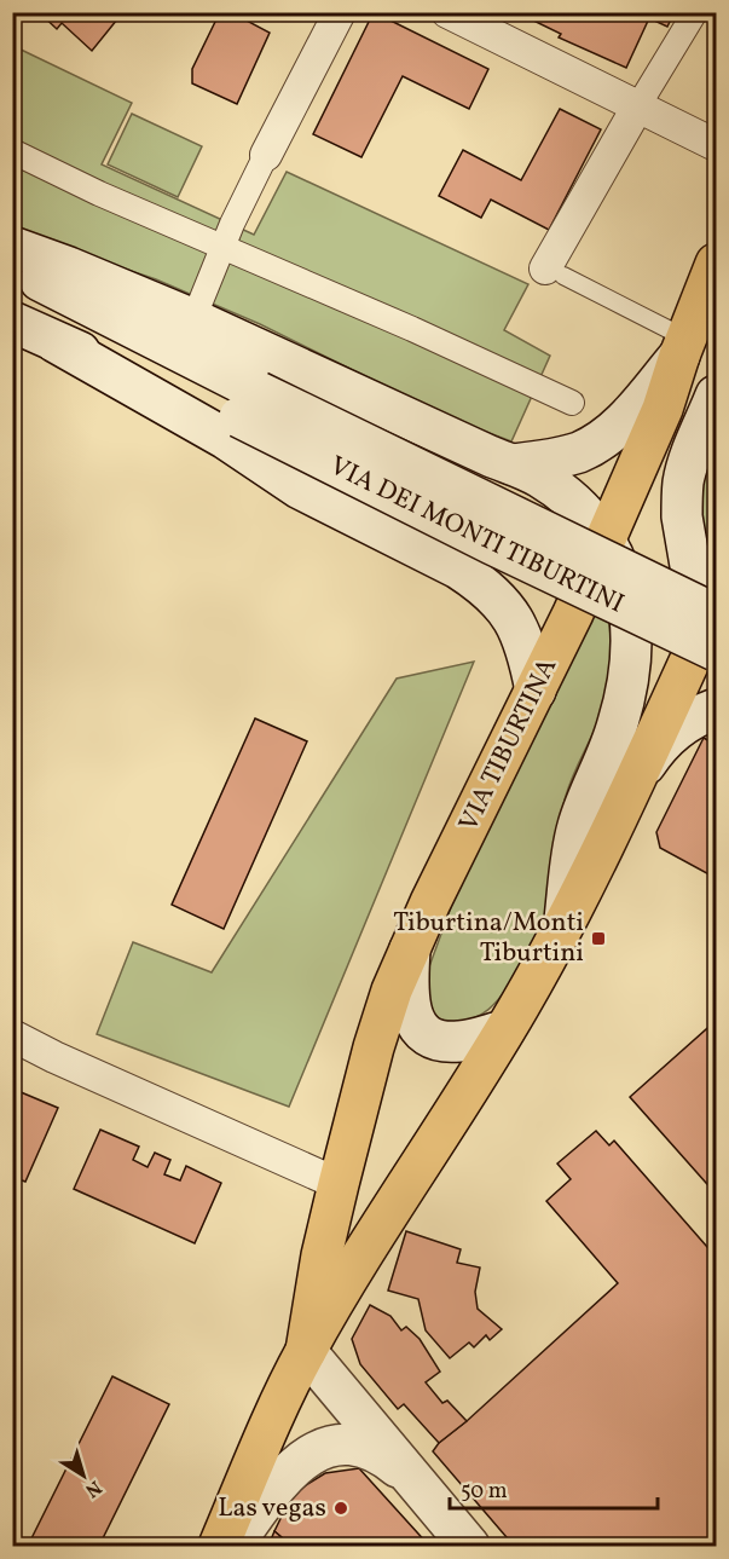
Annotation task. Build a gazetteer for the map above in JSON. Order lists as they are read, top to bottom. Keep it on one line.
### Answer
{"streets":{"main road":["VIA DEI MONTI TIBURTINI","VIA TIBURTINA"]},"crossings":[["VIA DEI MONTI TIBURTINI","VIA TIBURTINA"]],"places":{"transit":["Tiburtina/Monti Tiburtini"],"other":["Las vegas"]},"scale_bar":"50 m","north":"bottom right"}
